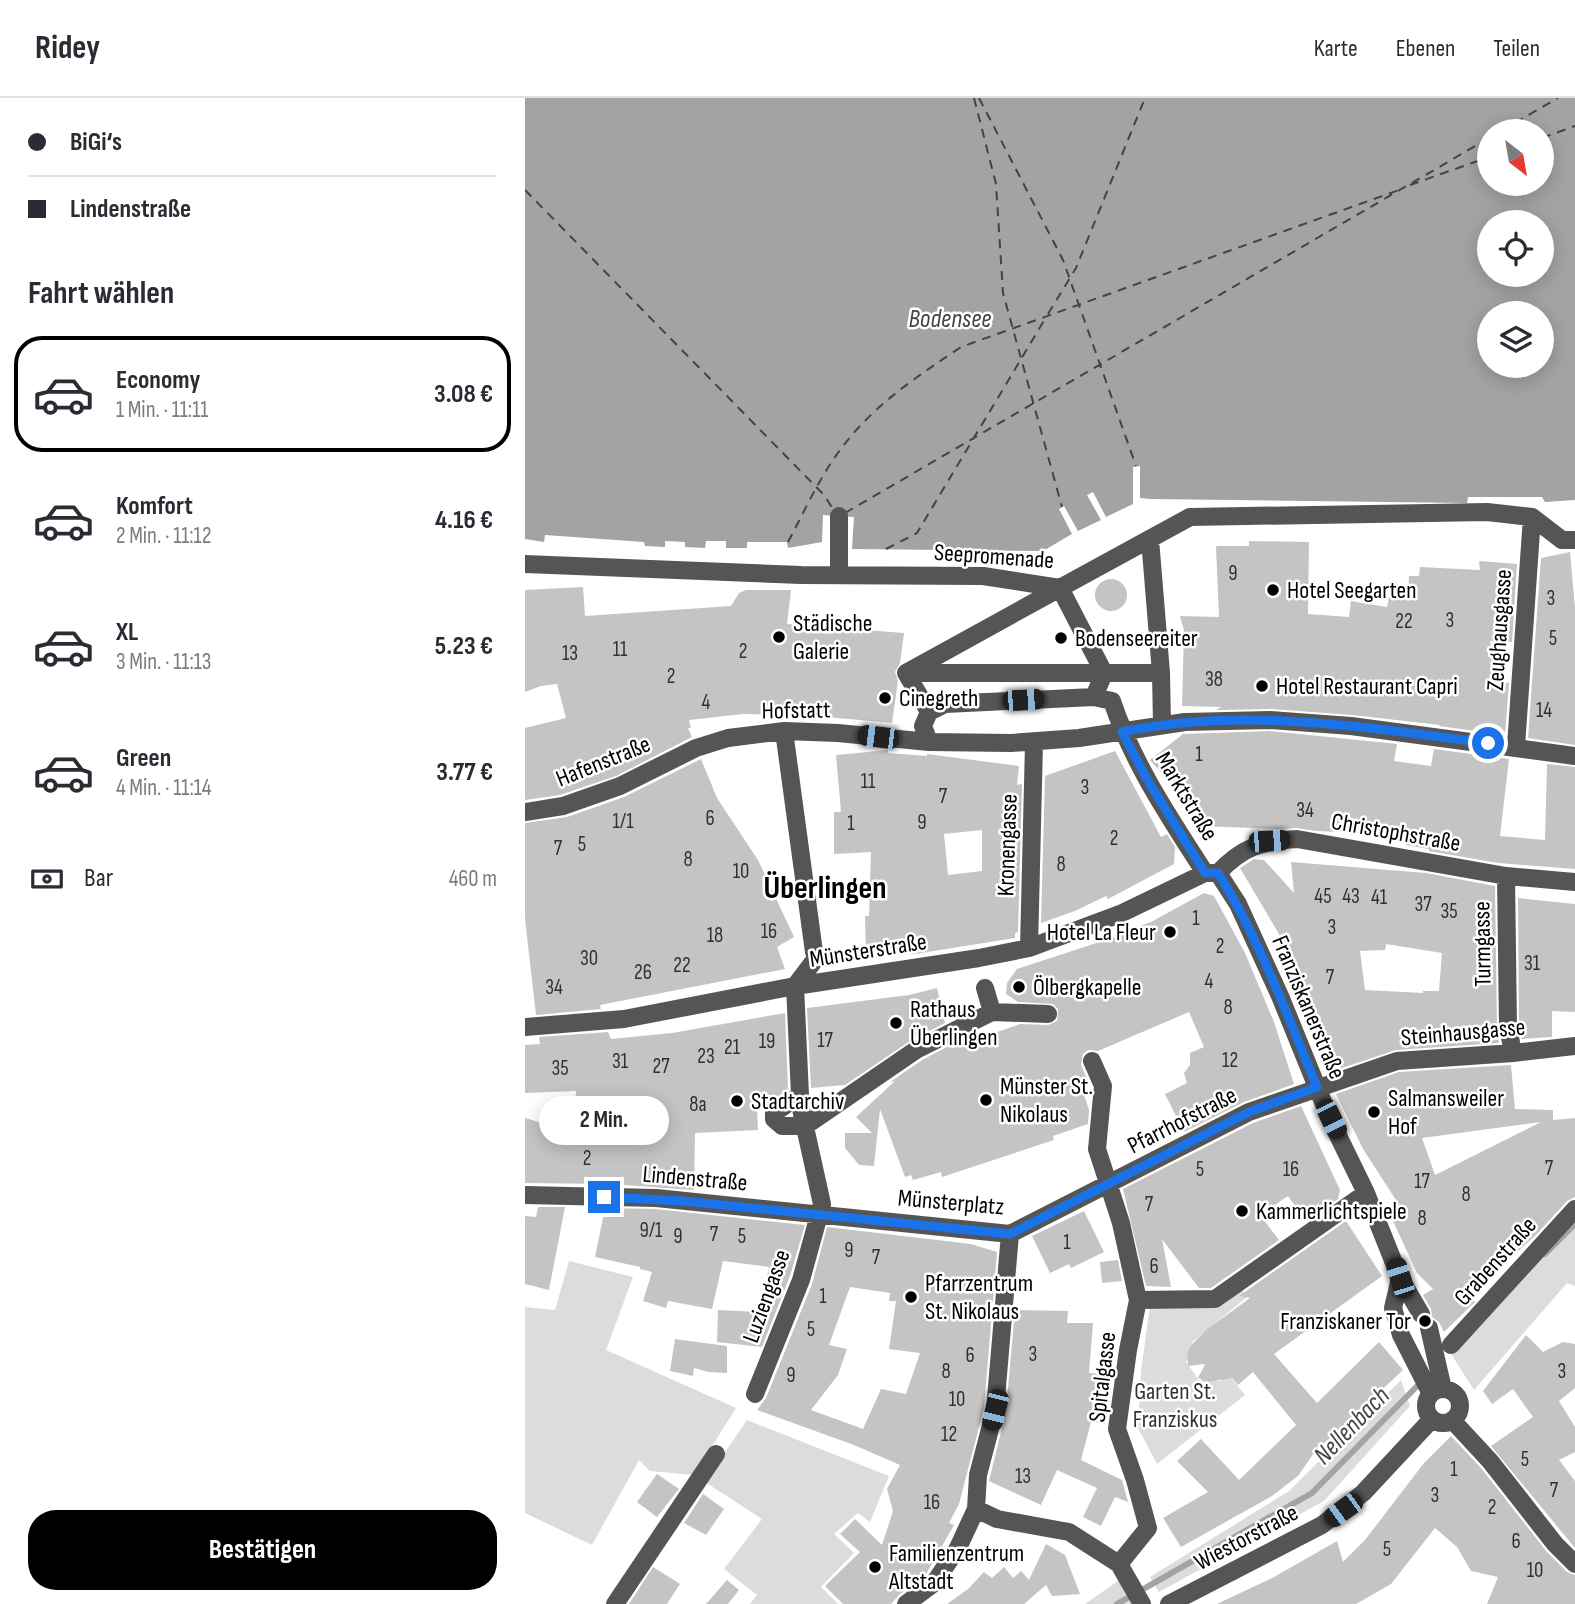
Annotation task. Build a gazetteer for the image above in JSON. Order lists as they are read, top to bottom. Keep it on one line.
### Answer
{"streets":{"street":["Seepromenade","Zeughausgasse","Hofstatt","Hafenstraße","Marktstraße","Christophstraße","Kronengasse","Turmgasse","Münsterstraße","Franziskanerstraße","Steinhausgasse","Pfarrhofstraße","Lindenstraße","Münsterplatz","Grabenstraße","Luziengasse","Spitalgasse","Wiestorstraße"]},"crossings":[["Seepromenade","Zeughausgasse"],["Zeughausgasse","Hofstatt"],["Hofstatt","Hafenstraße"],["Hofstatt","Marktstraße"],["Hofstatt","Kronengasse"],["Marktstraße","Christophstraße"],["Marktstraße","Münsterstraße"],["Marktstraße","Franziskanerstraße"],["Christophstraße","Turmgasse"],["Christophstraße","Münsterstraße"],["Christophstraße","Franziskanerstraße"],["Kronengasse","Münsterstraße"],["Turmgasse","Steinhausgasse"],["Münsterstraße","Franziskanerstraße"],["Franziskanerstraße","Steinhausgasse"],["Franziskanerstraße","Pfarrhofstraße"],["Franziskanerstraße","Wiestorstraße"],["Steinhausgasse","Pfarrhofstraße"],["Pfarrhofstraße","Münsterplatz"],["Pfarrhofstraße","Spitalgasse"],["Lindenstraße","Münsterplatz"],["Lindenstraße","Luziengasse"],["Münsterplatz","Luziengasse"],["Münsterplatz","Spitalgasse"]],"districts":["Überlingen"],"water":["Bodensee","Nellenbach"],"parks":["Garten St. Franziskus"],"places":["Hotel Seegarten","Städische Galerie","Bodenseereiter","Hotel Restaurant Capri","Cinegreth","Hotel La Fleur","Ölbergkapelle","Rathaus Überlingen","Münster St. Nikolaus","Stadtarchiv","Salmansweiler Hof","Kammerlichtspiele","Pfarrzentrum St. Nikolaus","Franziskaner Tor","Familienzentrum Altstadt"],"house_numbers":["9","3","3","22","5","11","2","13","2","38","4","14","1","11","3","7","34","6","1/1","9","1","2","5","7","8","8","10","45","43","41","37","35","1","3","16","18","2","30","31","22","26","7","4","34","8","17","19","21","23","12","31","27","35","8a","2","7","5","16","17","8","7","8","9/1","7","9","5","1","9","7","6","1","5","3","6","8","3","9","10","12","5","1","13","7","3","16","2","6","5","10"],"north":"bottom right","page":{"header":"Ridey","nav":["Karte","Ebenen","Teilen"],"banner":["BiGi‘s","Lindenstraße"],"heading":"Fahrt wählen","list":[{"name":"Economy","note":"1 Min. · 11:11","value":"3.08 €"},{"name":"Komfort","note":"2 Min. · 11:12","value":"4.16 €"},{"name":"XL","note":"3 Min. · 11:13","value":"5.23 €"},{"name":"Green","note":"4 Min. · 11:14","value":"3.77 €"}],"pay":["Bar","460 m"],"bubble":"2 Min.","buttons":"Bestätigen"}}
